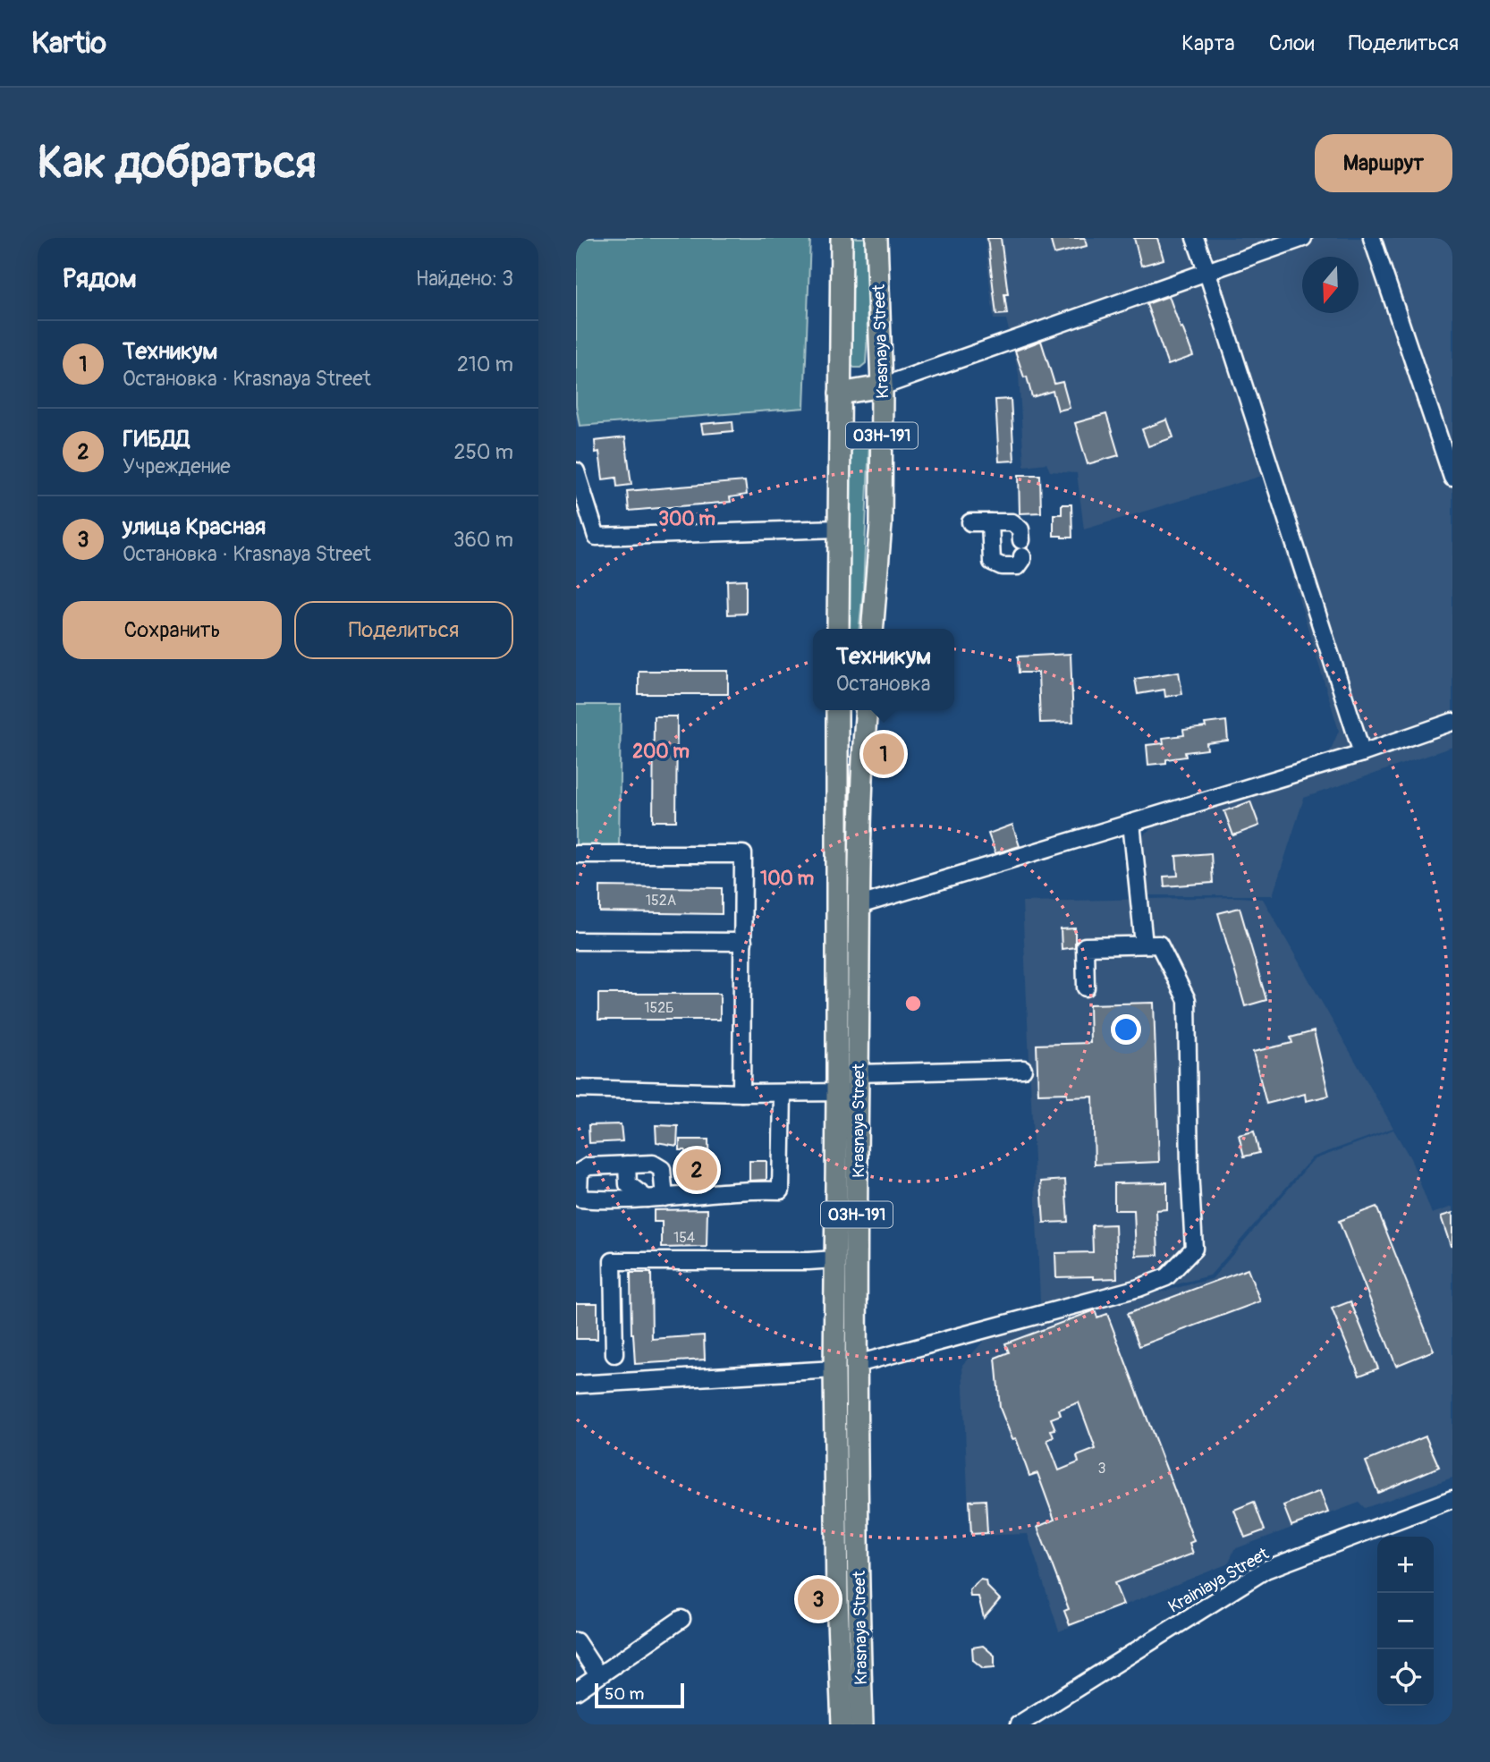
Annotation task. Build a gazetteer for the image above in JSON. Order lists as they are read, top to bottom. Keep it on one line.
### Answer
{"streets":{"main road":["Krasnaya Street","03Н-191"],"street":["Krainiaya Street"]},"house_numbers":["152А","152Б","154","3"],"scale_bar":"50 m","north":"bottom","page":{"header":"Kartio","nav":["Карта","Слои","Поделиться"],"buttons":["Маршрут",["Сохранить","Поделиться"]],"title":"Как добраться","heading":["Рядом","Найдено: 3"],"list":[{"mark":"1","name":"Техникум","note":"Остановка · Krasnaya Street","value":"210 m"},{"mark":"2","name":"ГИБДД","note":"Учреждение","value":"250 m"},{"mark":"3","name":"улица Красная","note":"Остановка · Krasnaya Street","value":"360 m"}],"popup":["Техникум","Остановка"],"pins":["1","2","3"],"map_buttons":["+","−"],"scale":"50 m"},"rings":["300 m","200 m","100 m"]}
